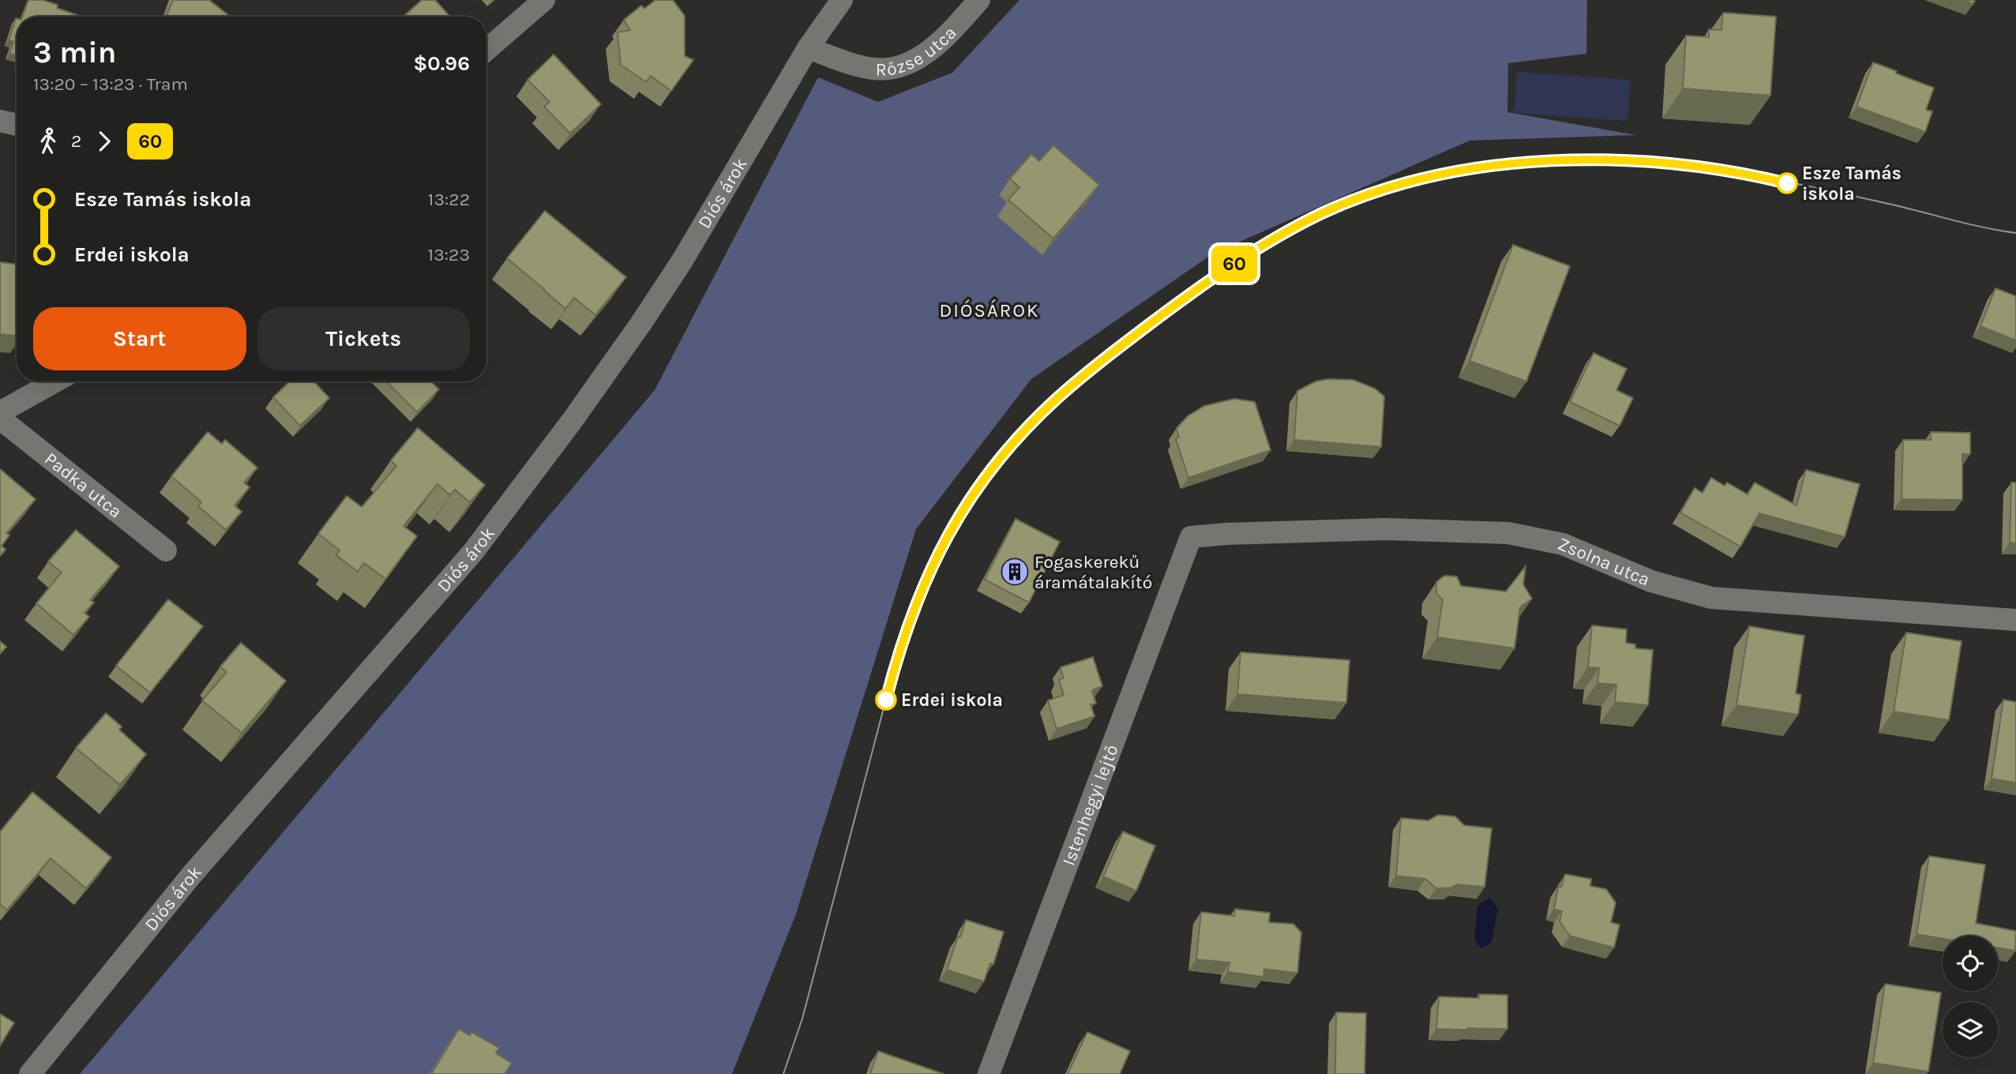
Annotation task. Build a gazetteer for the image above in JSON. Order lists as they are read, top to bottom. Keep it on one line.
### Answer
{"streets":{"street":["Rőzse utca","Diós árok","Padka utca","Zsolna utca","Istenhegyi lejtő"]},"crossings":[["Rőzse utca","Diós árok"],["Zsolna utca","Istenhegyi lejtő"]],"districts":["DIÓSÁROK"],"places":{"other":["Esze Tamás iskola","Erdei iskola"],"building":["Fogaskerekű áramátalakító"]},"lines":["tram line 60"],"page":{"on_map":"60","heading":["3 min","13:20 – 13:23 · Tram","$0.96"],"legs":["2","60"],"list":[{"name":"Esze Tamás iskola","value":"13:22"},{"name":"Erdei iskola","value":"13:23"}],"buttons":["Start","Tickets"]}}
